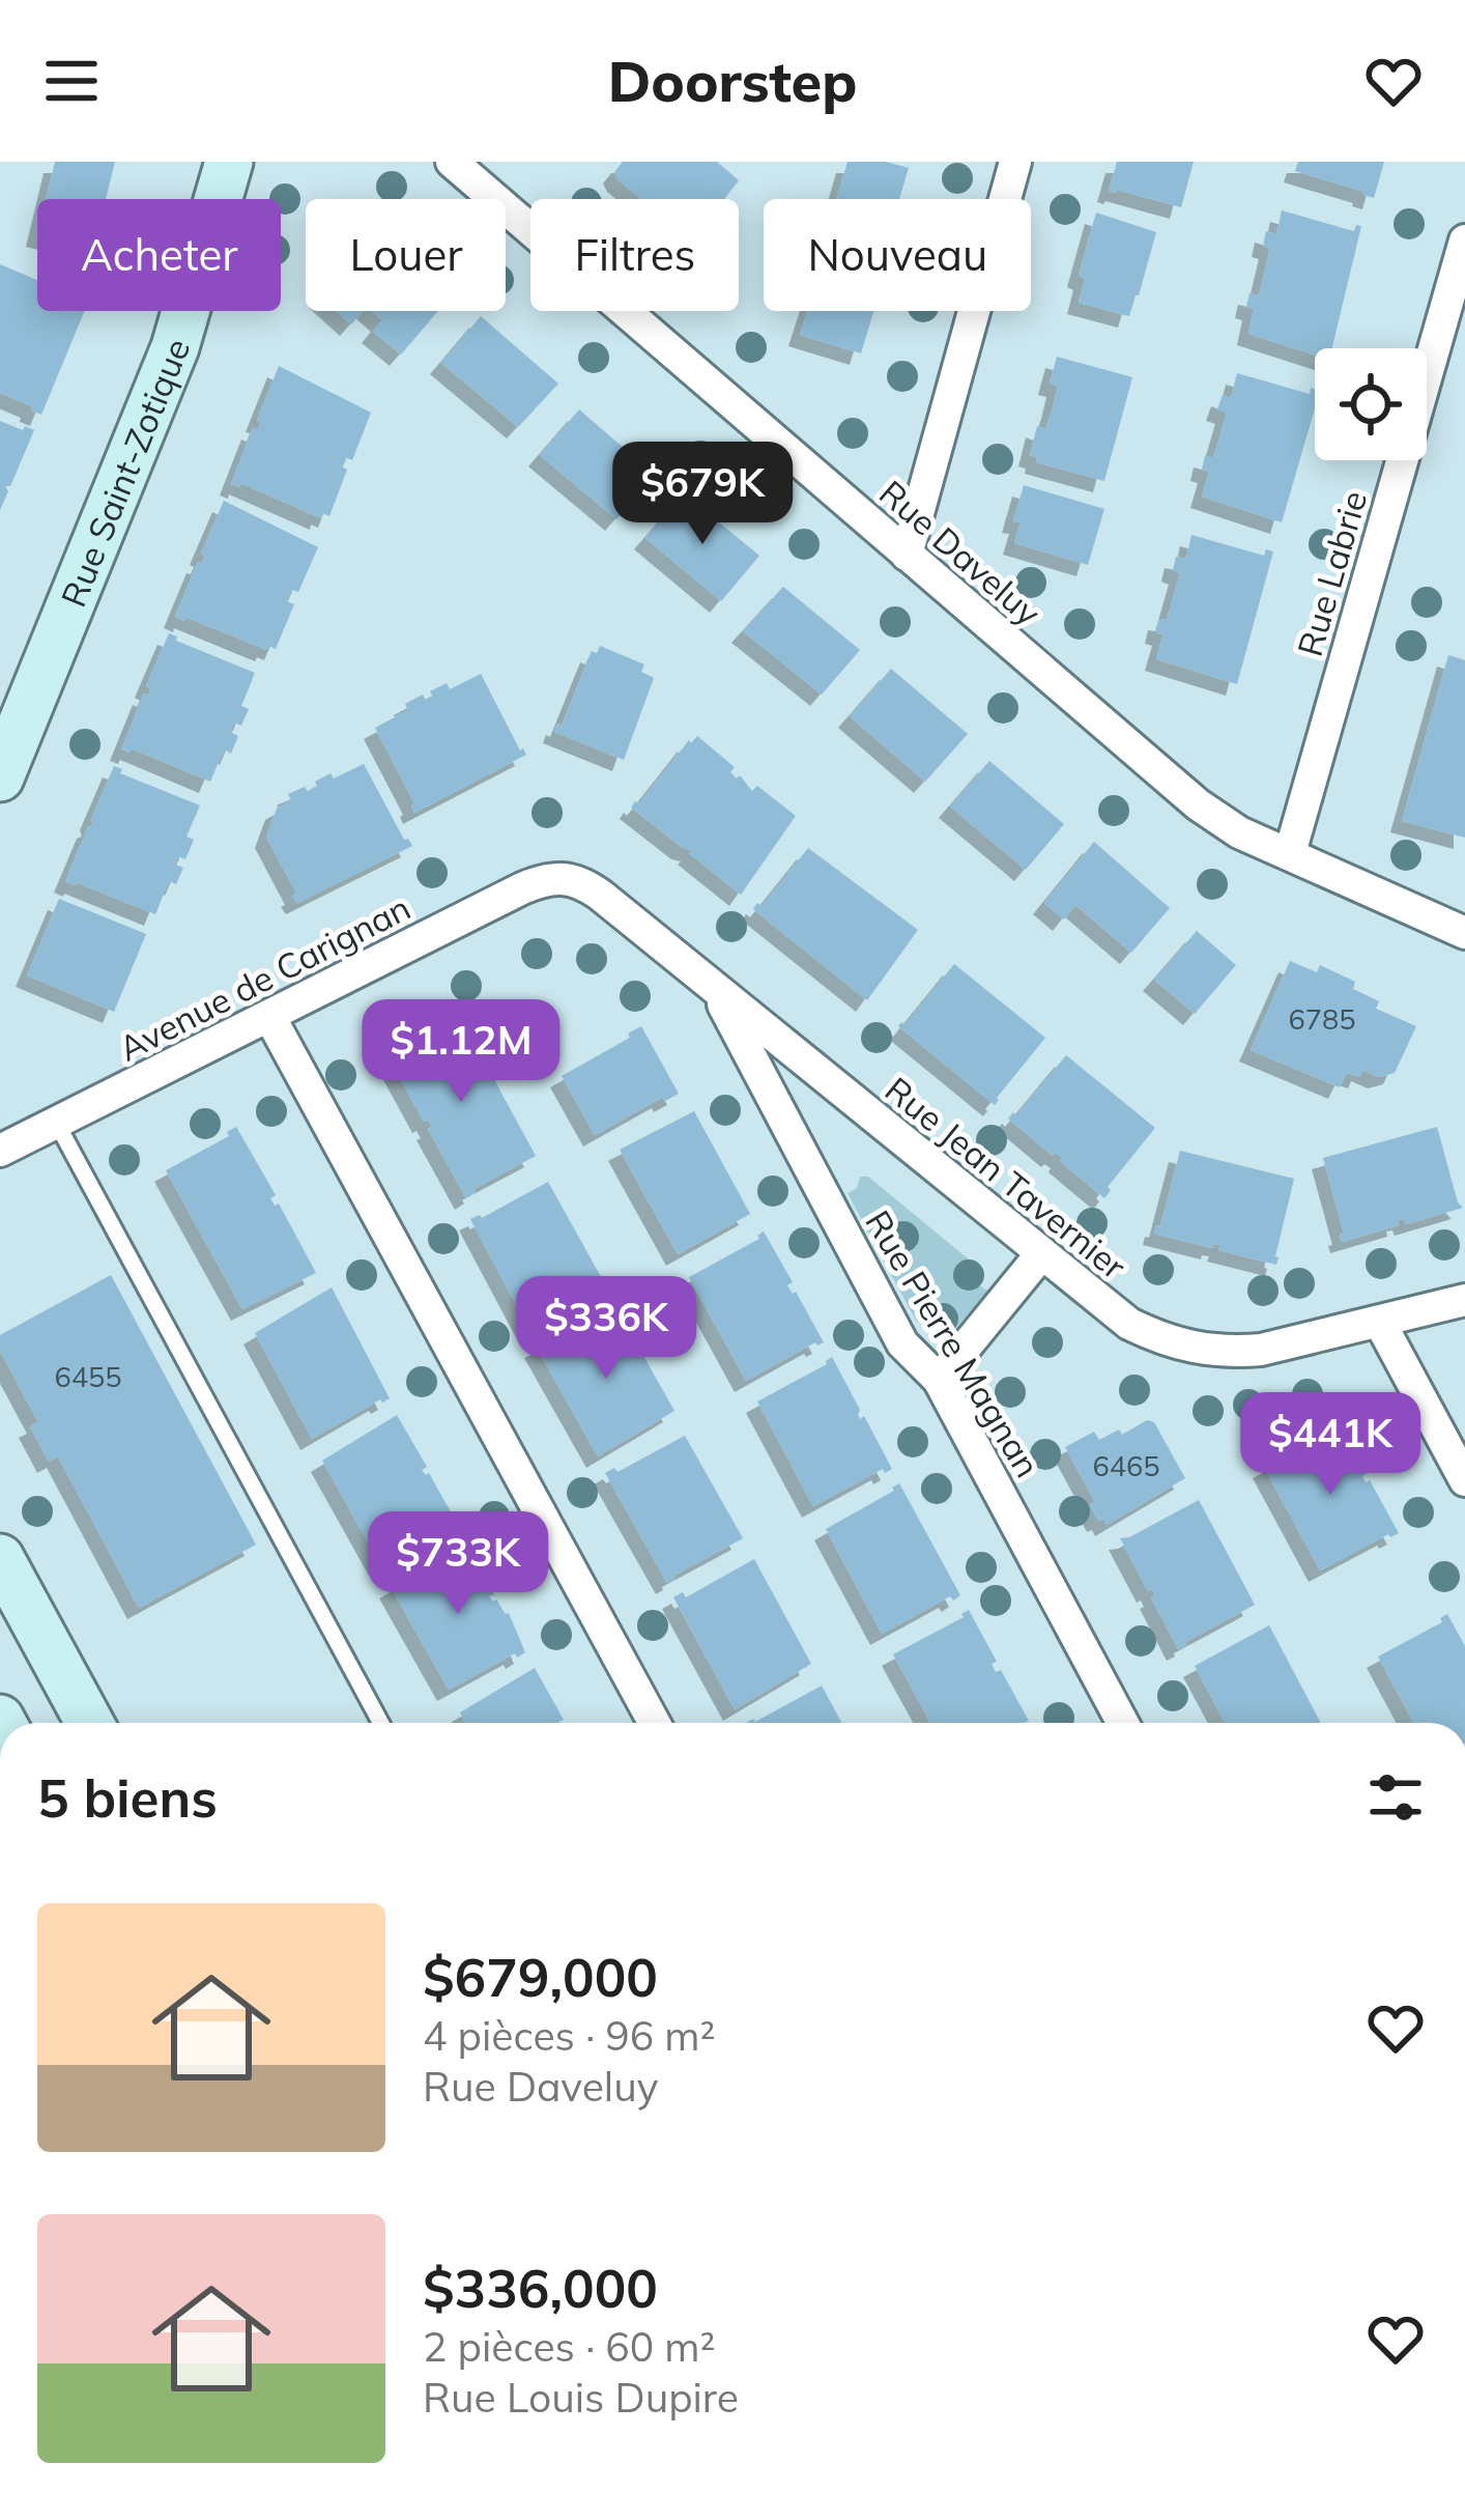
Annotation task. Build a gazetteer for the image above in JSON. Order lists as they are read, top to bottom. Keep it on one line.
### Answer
{"streets":{"street":["Rue Saint-Zotique","Rue Daveluy","Rue Labrie","Avenue de Carignan","Rue Jean Tavernier","Rue Pierre Magnan"]},"crossings":[["Rue Daveluy","Rue Labrie"],["Avenue de Carignan","Rue Jean Tavernier"],["Rue Jean Tavernier","Rue Pierre Magnan"]],"house_numbers":["6785","6455","6465"],"page":{"header":"Doorstep","chip":["Acheter","Louer","Filtres","Nouveau"],"price":["$679K","$1.12M","$336K","$441K","$733K"],"heading":"5 biens","list":[{"name":"$679,000","note":"4 pièces · 96 m² · Rue Daveluy"},{"name":"$336,000","note":"2 pièces · 60 m² · Rue Louis Dupire"}]}}
